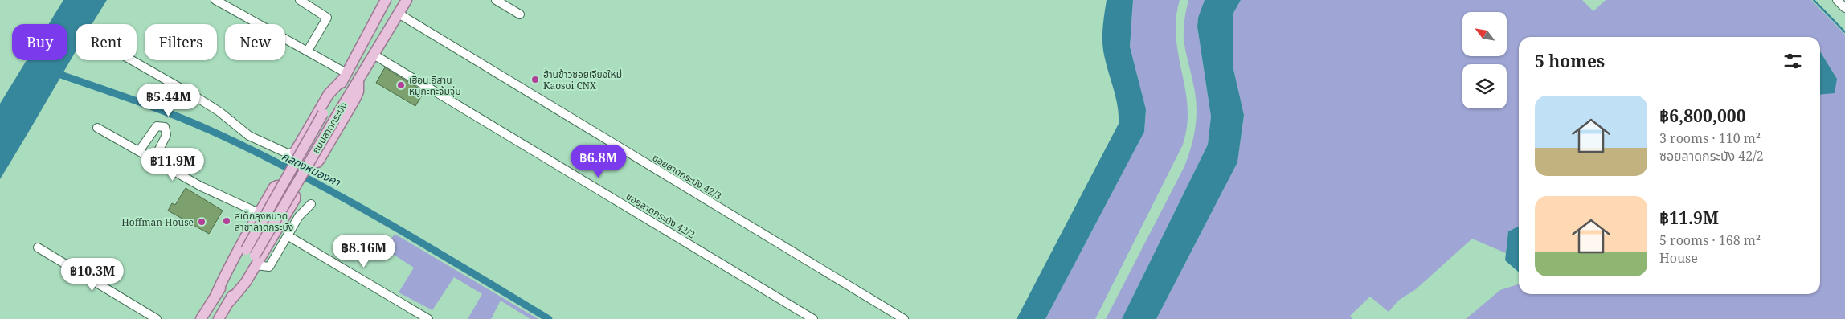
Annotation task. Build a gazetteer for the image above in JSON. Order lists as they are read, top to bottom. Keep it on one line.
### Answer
{"streets":{"main road":["ถนนลาดกระบัง"],"street":["ซอยลาดกระบัง 42/3","ซอยลาดกระบัง 42/2"]},"crossings":[["ถนนลาดกระบัง","ซอยลาดกระบัง 42/3"],["ถนนลาดกระบัง","ซอยลาดกระบัง 42/2"]],"water":["คลองหนองคา"],"places":["ฮ้านข้าวซอยเจียงใหม่ Kaosoi CNX","เฮือน อีสาน หมูกะทะจิ้มจุ่ม","สเต็กลุงหนวด สาขาลาดกระบัง","Hoffman House"],"north":"top left","page":{"chip":["Buy","Rent","Filters","New"],"heading":"5 homes","price":["฿5.44M","฿6.8M","฿11.9M","฿8.16M","฿10.3M"],"list":[{"name":"฿6,800,000","note":"3 rooms · 110 m² · ซอยลาดกระบัง 42/2"},{"name":"฿11.9M","note":"5 rooms · 168 m² · House"}]}}
